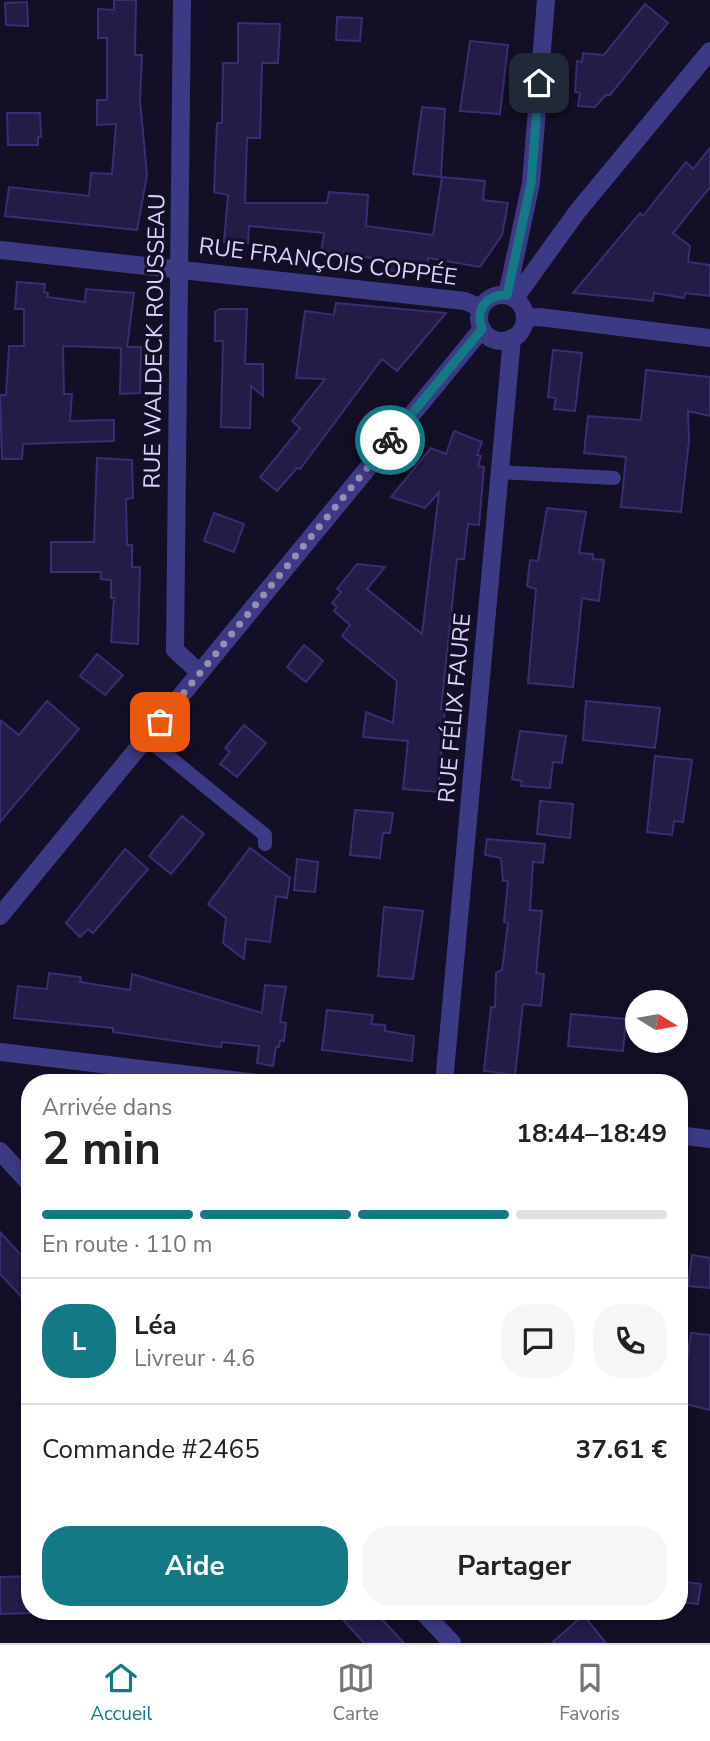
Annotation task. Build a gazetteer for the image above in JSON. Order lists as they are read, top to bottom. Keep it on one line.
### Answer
{"streets":{"street":["RUE FRANÇOIS COPPÉE","RUE WALDECK ROUSSEAU","RUE FÉLIX FAURE"]},"crossings":[["RUE FRANÇOIS COPPÉE","RUE WALDECK ROUSSEAU"],["RUE FRANÇOIS COPPÉE","RUE FÉLIX FAURE"]],"north":"right","page":{"heading":["2 min","Arrivée dans","18:44–18:49"],"panel":["Léa","Livreur · 4.6","Commande #2465","37.61 €"],"bar":"En route · 110 m","round":"L","buttons":["Aide","Partager"],"tabs":["Accueil","Carte","Favoris"]}}
